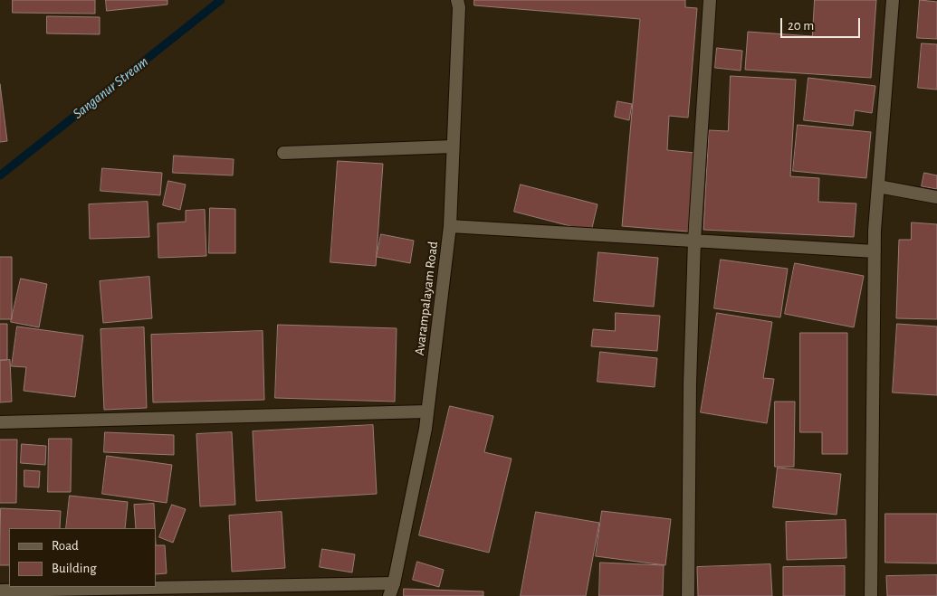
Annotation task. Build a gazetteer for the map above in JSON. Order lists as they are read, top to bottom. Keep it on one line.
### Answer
{"streets":{"street":["Avarampalayam Road"]},"water":["Sanganur Stream"],"legend":["Road","Building"],"scale_bar":"20 m"}
